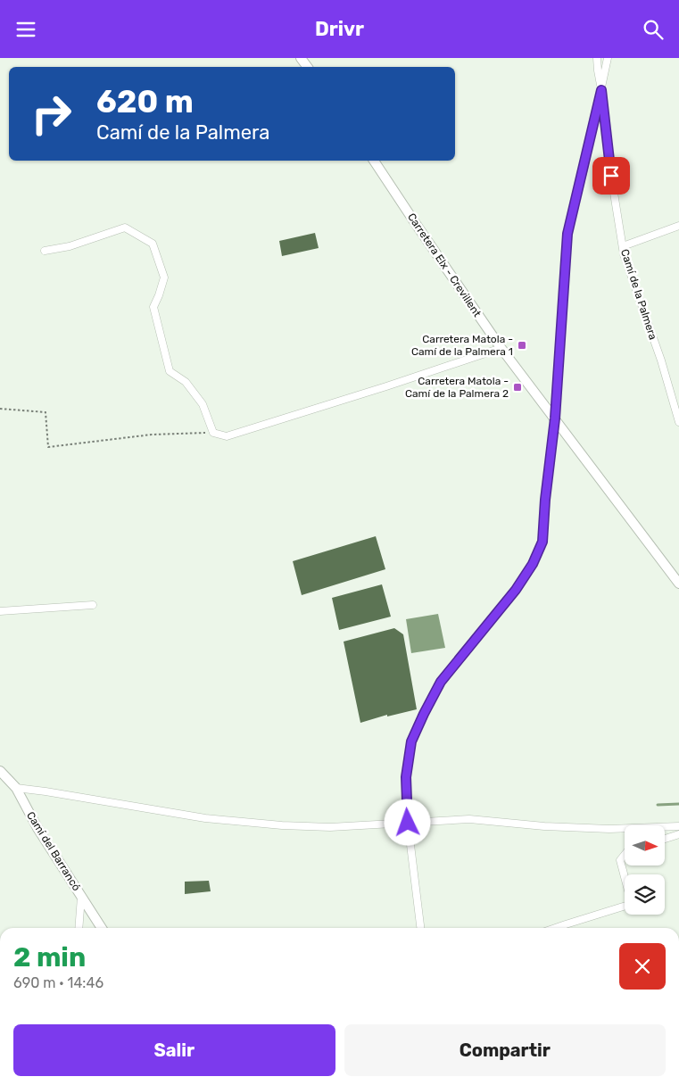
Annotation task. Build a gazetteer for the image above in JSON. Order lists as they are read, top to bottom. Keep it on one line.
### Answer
{"streets":{"street":["Carretera Elx - Crevillent","Camí de la Palmera","Camí del Barrancó"]},"places":{"transit":["Carretera Matola - Camí de la Palmera 1","Carretera Matola - Camí de la Palmera 2"]},"north":"right","page":{"header":"Drivr","turn":["620 m","Camí de la Palmera"],"heading":["2 min","690 m · 14:46"],"buttons":["Salir","Compartir"]}}
